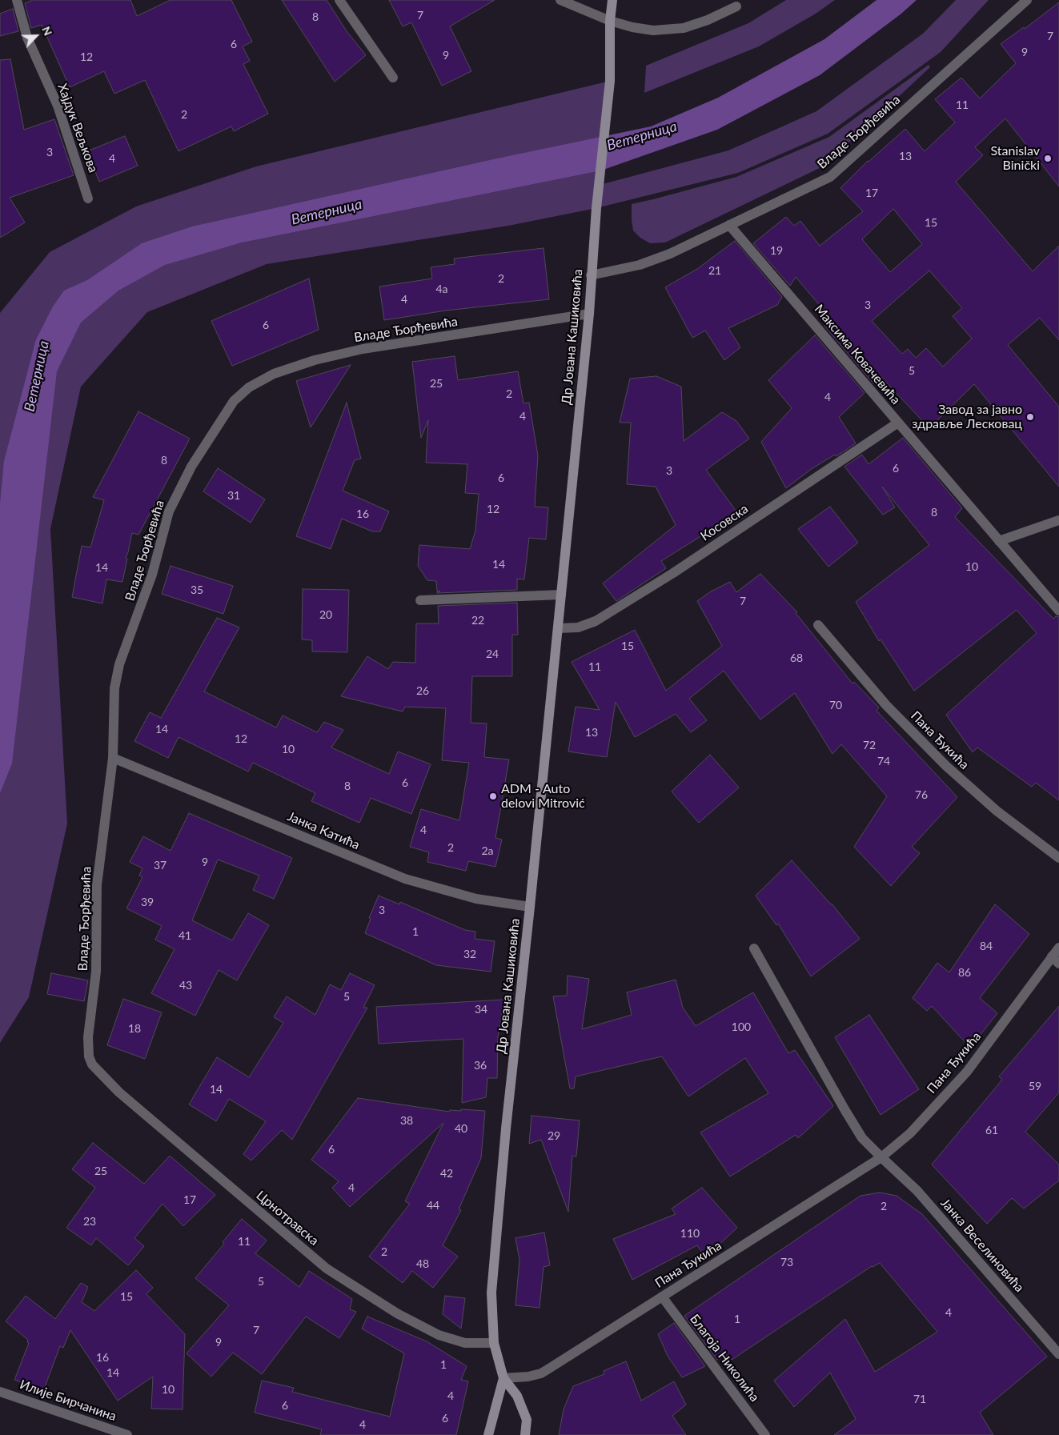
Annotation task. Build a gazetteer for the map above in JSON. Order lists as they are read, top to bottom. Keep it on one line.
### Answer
{"streets":{"street":["Хајдук Вељкова","Владе Ђорђевића","Др Јована Кашиковића","Максима Ковачевића","Косовска","Пана Ђукића","Јанка Катића","Црнотравска","Јанка Веселиновића","Благоја Николића","Илије Бирчанина"]},"crossings":[["Владе Ђорђевића","Др Јована Кашиковића"],["Владе Ђорђевића","Максима Ковачевића"],["Владе Ђорђевића","Јанка Катића"],["Владе Ђорђевића","Црнотравска"],["Др Јована Кашиковића","Косовска"],["Др Јована Кашиковића","Пана Ђукића"],["Др Јована Кашиковића","Јанка Катића"],["Др Јована Кашиковића","Црнотравска"],["Максима Ковачевића","Косовска"],["Пана Ђукића","Јанка Веселиновића"],["Пана Ђукића","Благоја Николића"]],"water":["Ветерница"],"places":["Stanislav Binički","Завод за јавно здравље Лесковац","ADM - Auto delovi Mitrović"],"house_numbers":["7","8","7","6","9","9","12","11","2","3","13","4","17","15","19","21","2","4a","4","3","6","5","25","2","4","4","8","6","3","6","31","12","8","16","14","10","14","35","7","20","22","15","24","68","11","26","70","14","13","12","72","10","74","6","8","76","4","2","2a","9","37","39","3","1","41","84","32","86","43","5","34","100","18","36","59","14","38","40","61","29","6","25","42","4","17","44","2","23","110","11","2","73","48","5","15","4","1","7","9","16","1","14","10","4","71","6","6","4"],"north":"top right"}
